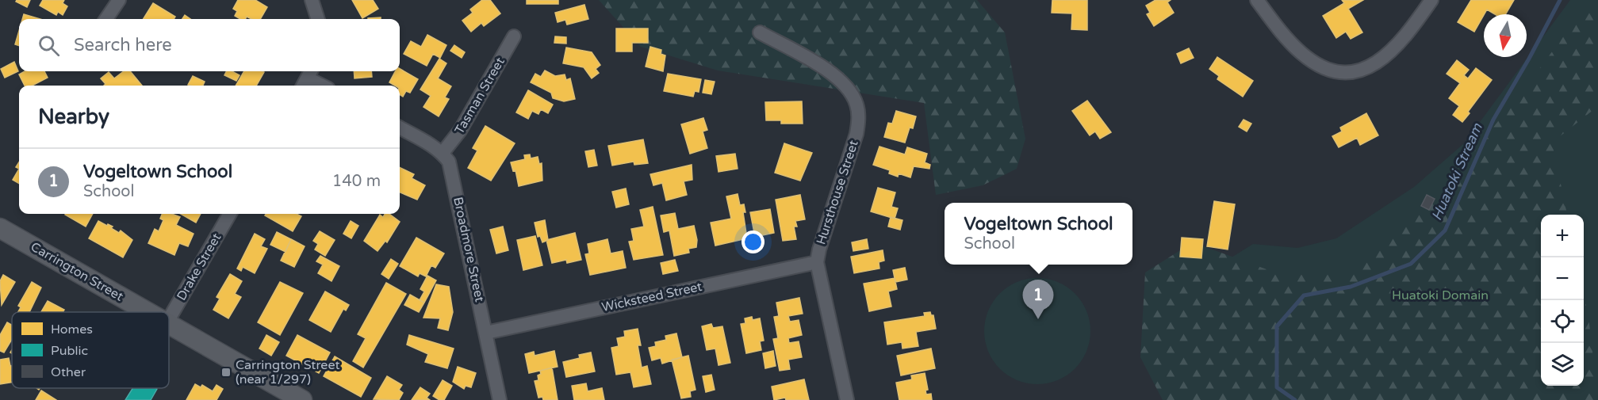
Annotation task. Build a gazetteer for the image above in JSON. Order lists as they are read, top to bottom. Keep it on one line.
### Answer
{"streets":{"main road":["Carrington Street"],"street":["Tasman Street","Hursthouse Street","Broadmore Street","Drake Street","Wicksteed Street"]},"crossings":[["Tasman Street","Broadmore Street"],["Hursthouse Street","Wicksteed Street"],["Broadmore Street","Wicksteed Street"]],"water":["Huatoki Stream"],"parks":["Huatoki Domain"],"places":{"transit":["Carrington Street (near 1/297)"]},"legend":["Homes","Public","Other"],"north":"bottom","page":{"search":"Search here","heading":"Nearby","list":[{"mark":"1","name":"Vogeltown School","note":"School","value":"140 m"}],"popup":["Vogeltown School","School"],"map_buttons":["+","−"],"pins":"1"}}
